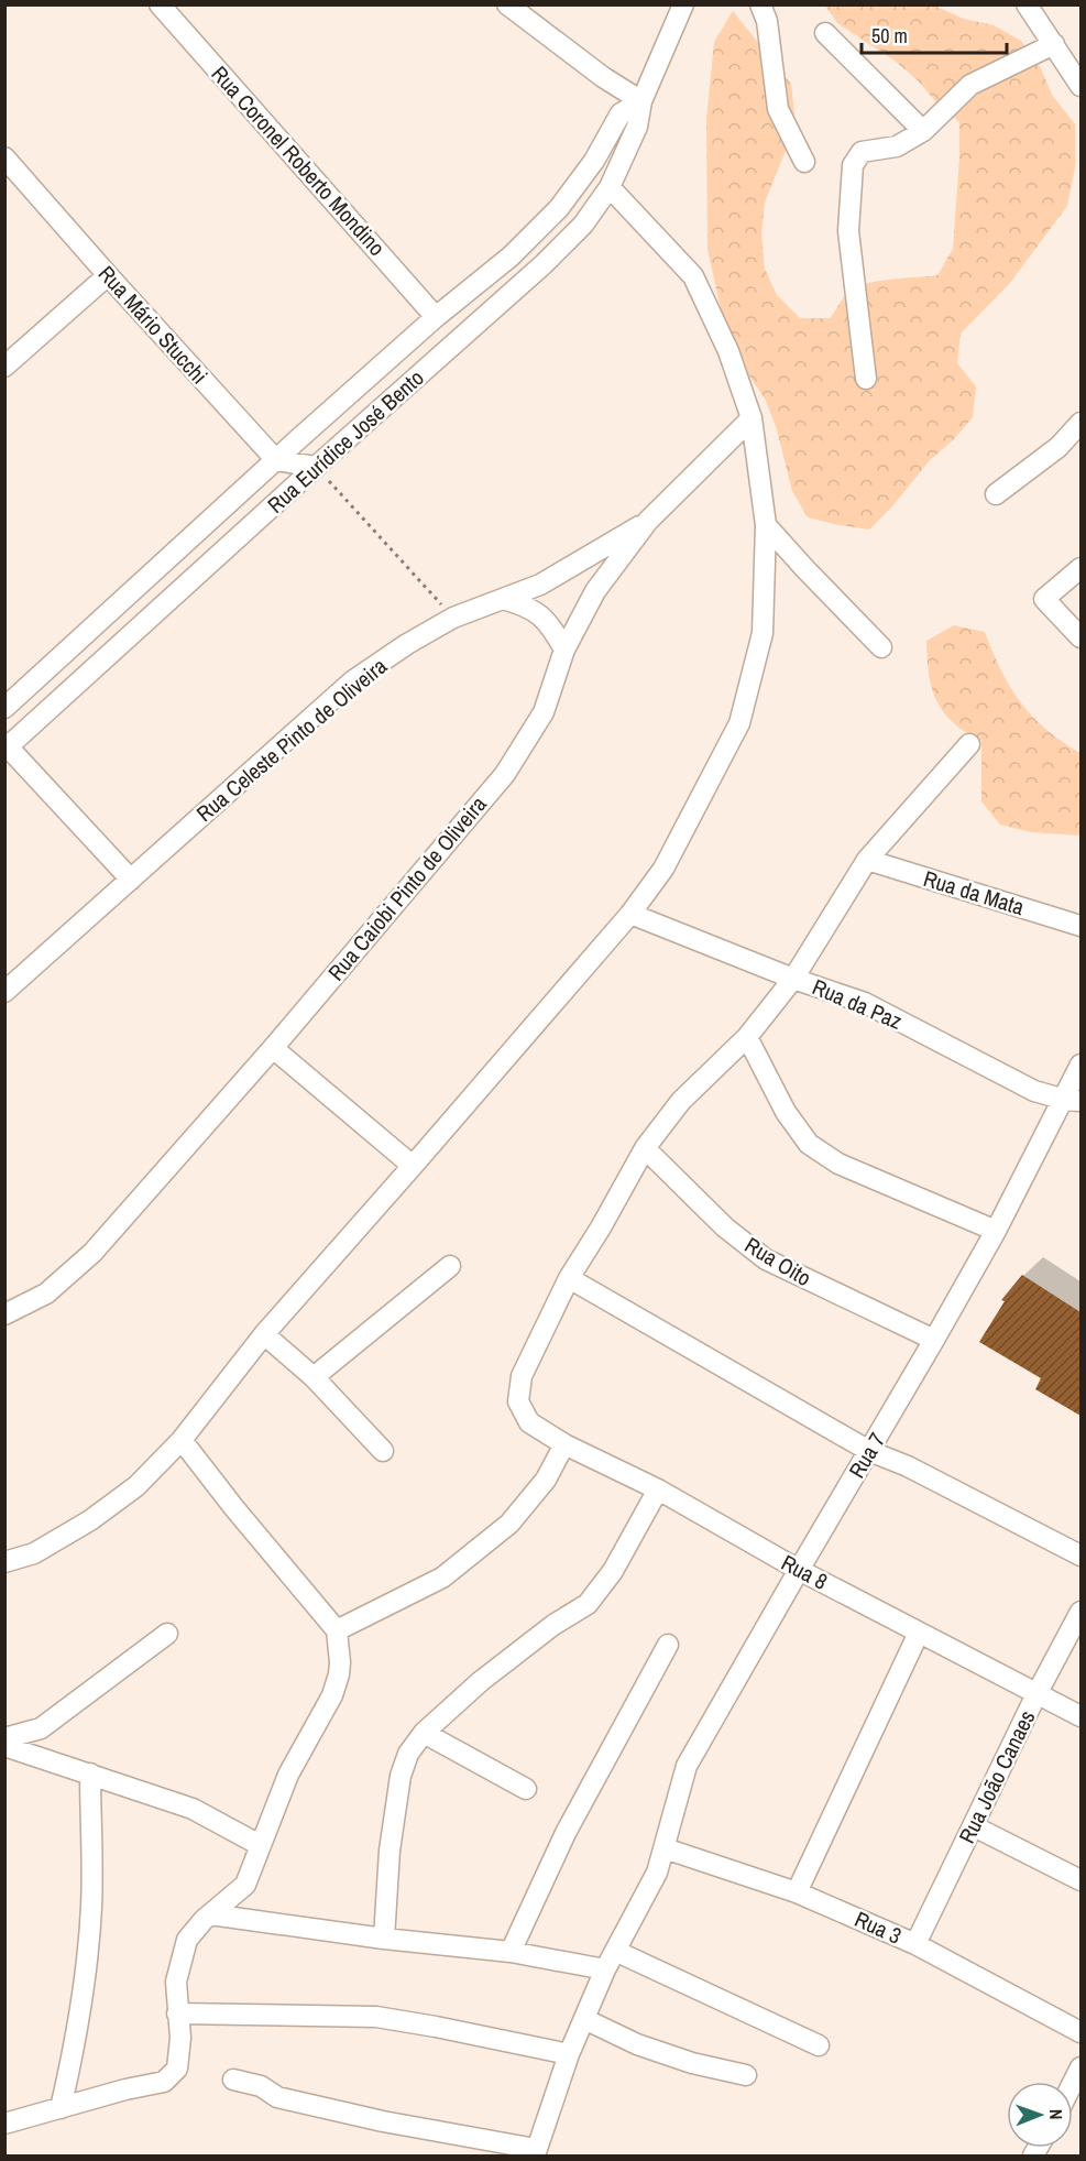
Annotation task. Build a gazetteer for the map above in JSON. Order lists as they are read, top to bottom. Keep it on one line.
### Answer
{"streets":{"street":["Rua Coronel Roberto Mondino","Rua Mário Stucchi","Rua Eurídice José Bento","Rua Celeste Pinto de Oliveira","Rua Caiobi Pinto de Oliveira","Rua da Mata","Rua da Paz","Rua Oito","Rua 7","Rua 8","Rua João Canaes","Rua 3"]},"crossings":[["Rua Coronel Roberto Mondino","Rua Eurídice José Bento"],["Rua Mário Stucchi","Rua Eurídice José Bento"],["Rua Celeste Pinto de Oliveira","Rua Caiobi Pinto de Oliveira"],["Rua da Paz","Rua 7"],["Rua Oito","Rua 7"],["Rua 7","Rua 8"],["Rua 7","Rua 3"],["Rua 8","Rua João Canaes"],["Rua João Canaes","Rua 3"]],"scale_bar":"50 m","north":"right"}
